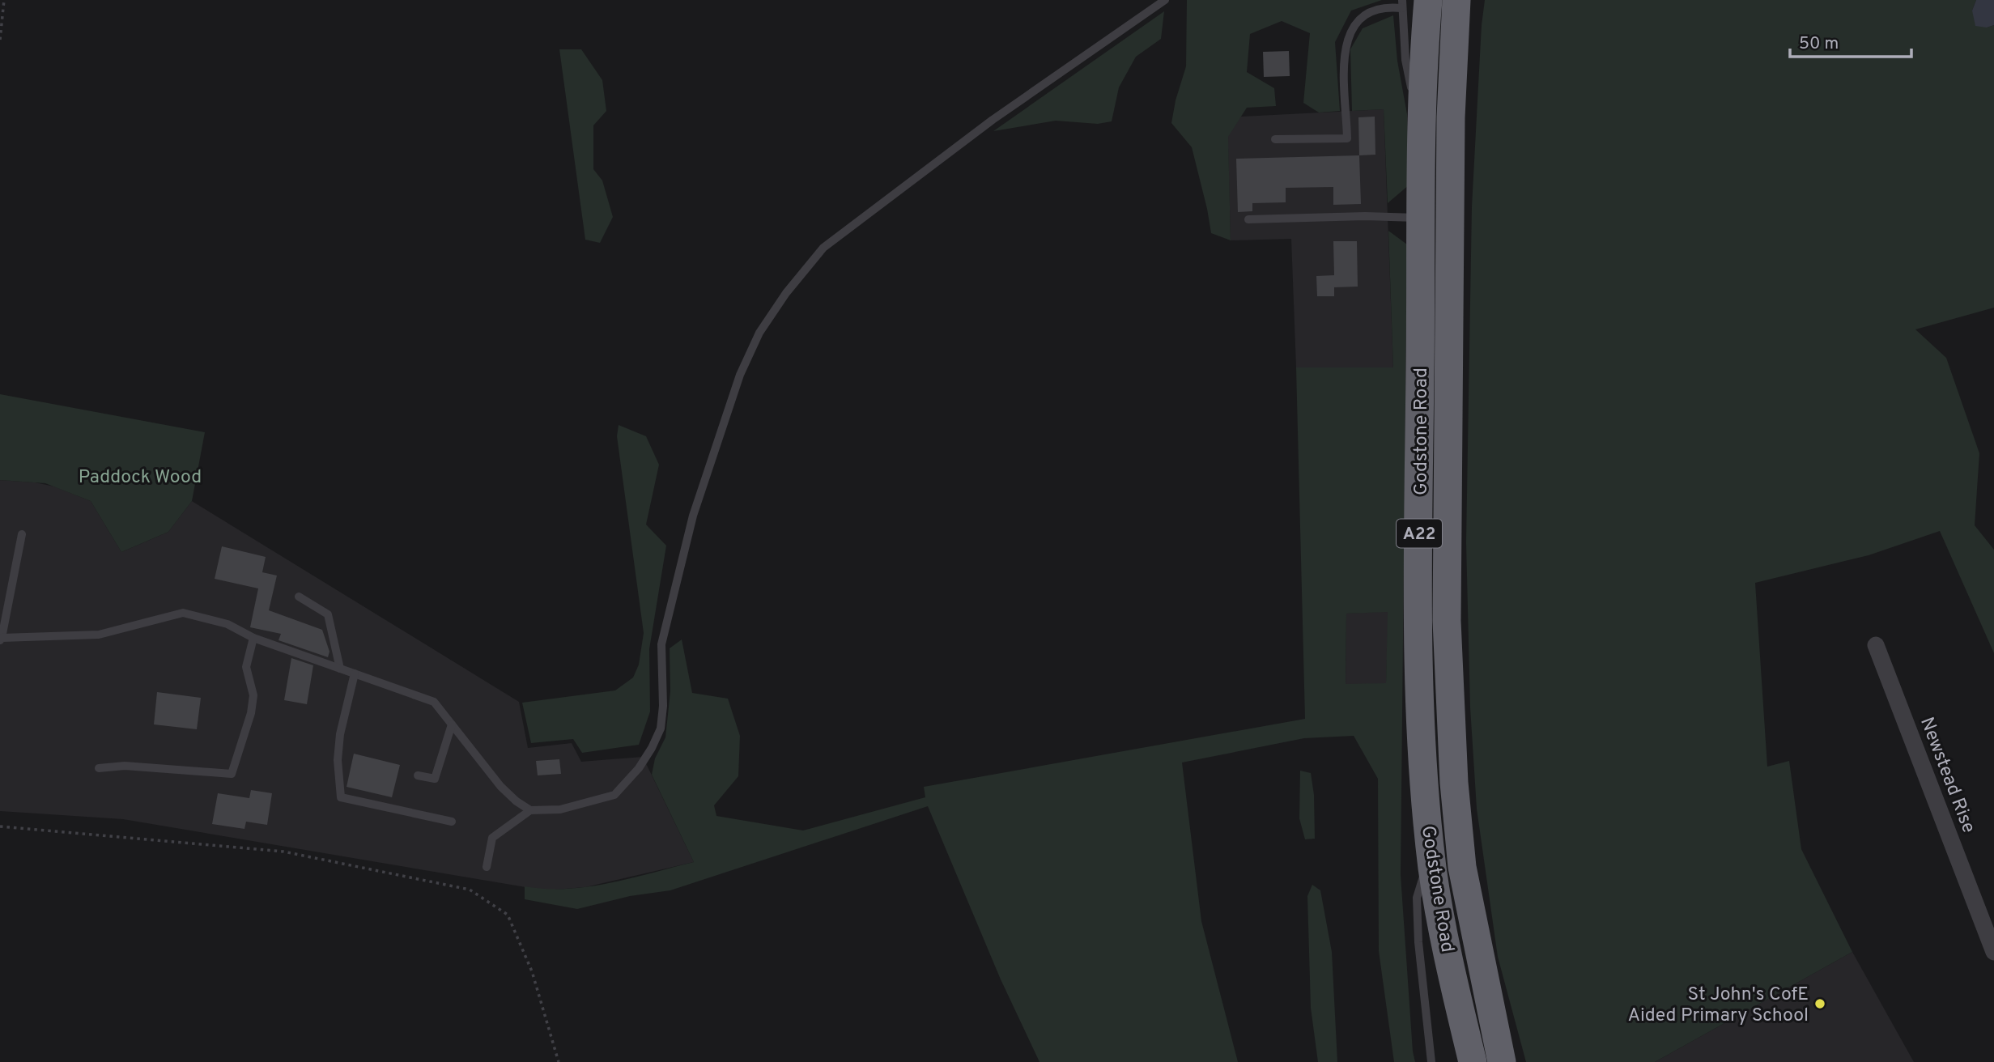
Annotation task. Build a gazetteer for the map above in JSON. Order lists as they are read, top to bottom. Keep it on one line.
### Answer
{"streets":{"highway":["Godstone Road","A22"],"street":["Newstead Rise"]},"parks":["Paddock Wood"],"places":["St John's CofE Aided Primary School"],"scale_bar":"50 m"}
